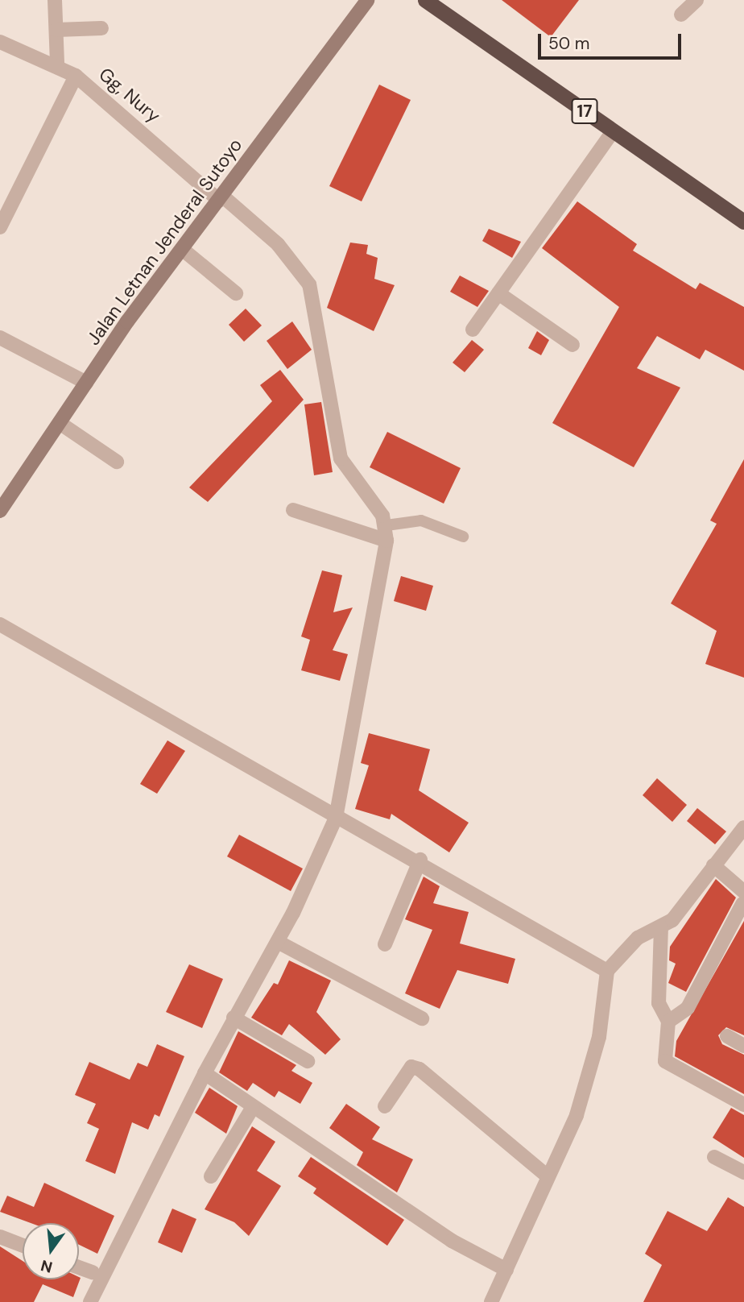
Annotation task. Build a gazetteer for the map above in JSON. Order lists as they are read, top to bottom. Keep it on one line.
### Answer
{"streets":{"highway":["17"],"main road":["Jalan Letnan Jenderal Sutoyo"],"street":["Gg, Nury"]},"crossings":[["Gg, Nury","Jalan Letnan Jenderal Sutoyo"]],"scale_bar":"50 m","north":"bottom"}
